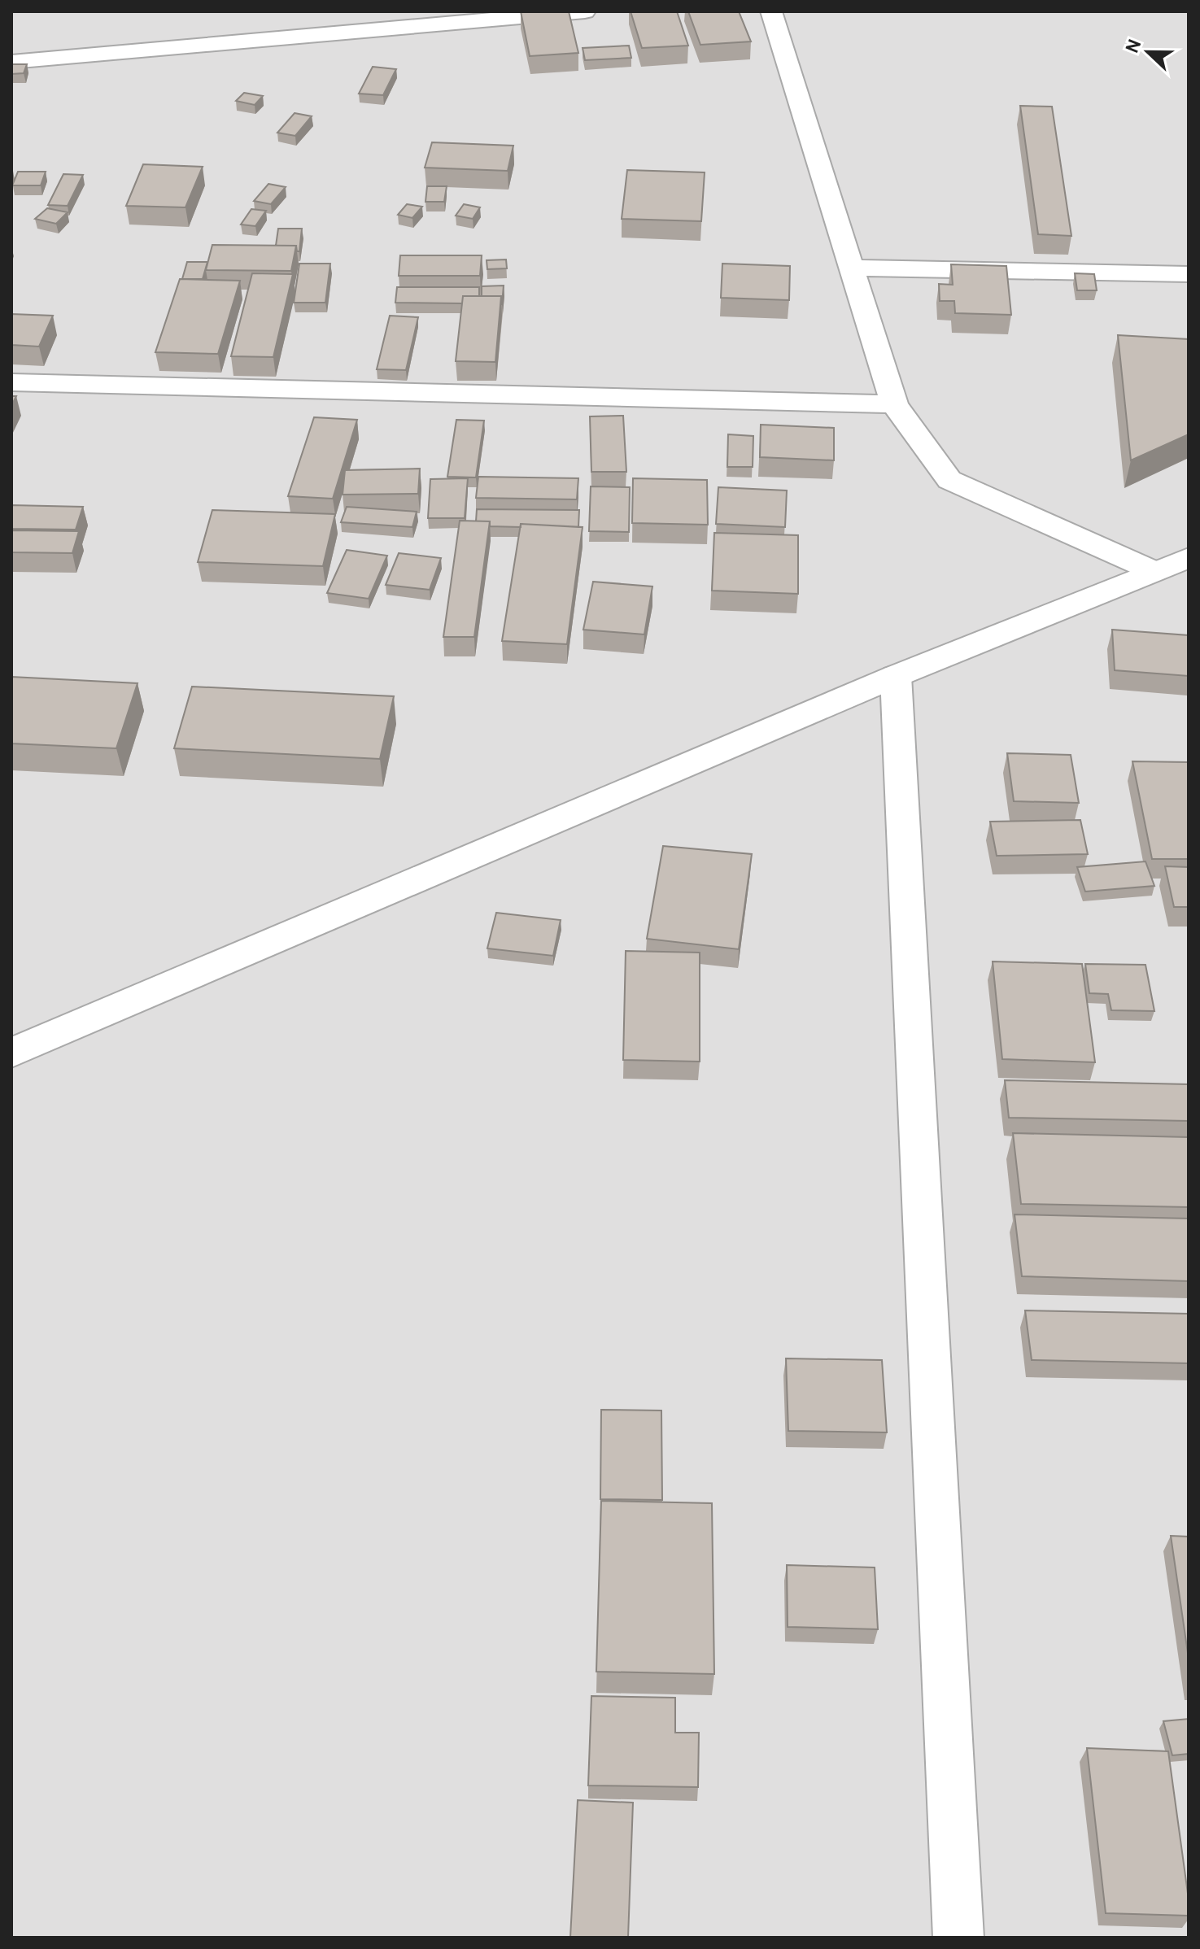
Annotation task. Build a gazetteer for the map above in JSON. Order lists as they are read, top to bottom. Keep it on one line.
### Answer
{"north":"left"}
